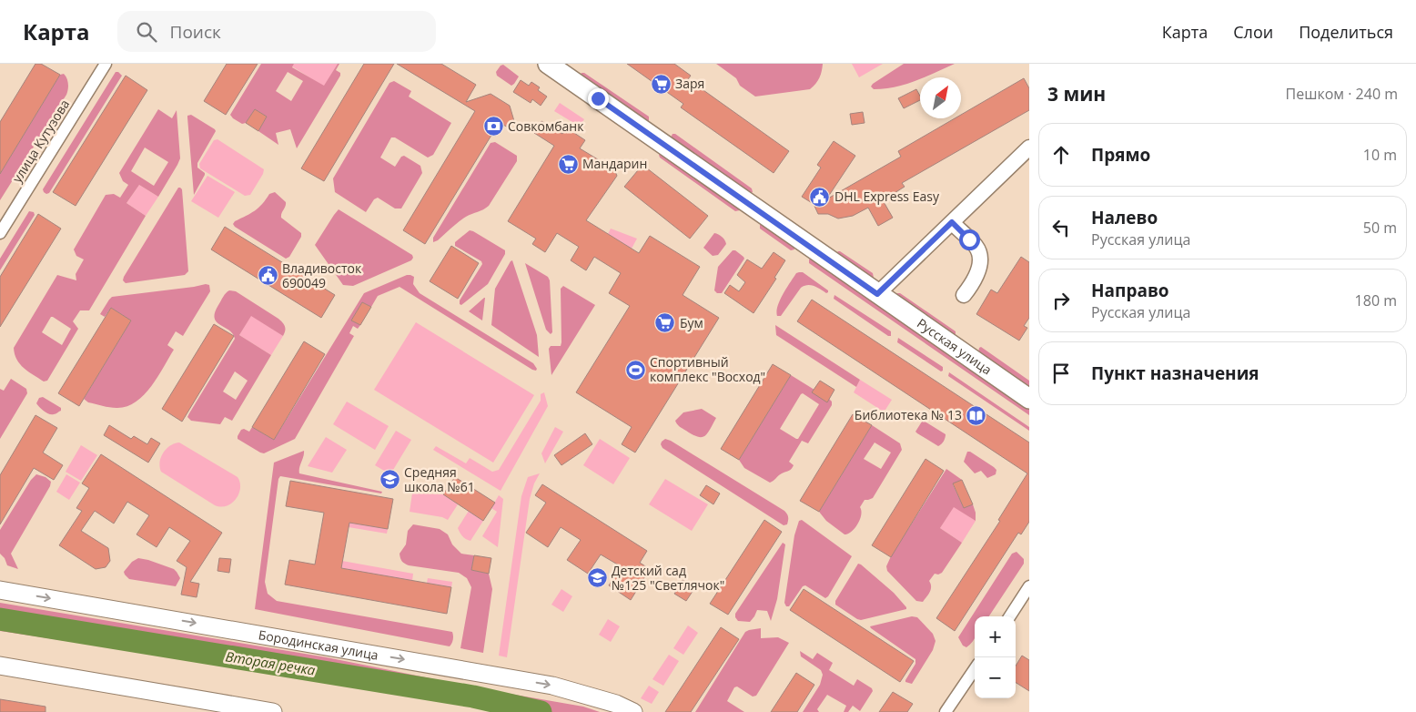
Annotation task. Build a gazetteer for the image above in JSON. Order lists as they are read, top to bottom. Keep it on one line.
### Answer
{"streets":{"main road":["Русская улица","Бородинская улица"],"street":["улица Кутузова"]},"water":["Вторая речка"],"places":{"supermarket":["Заря","Мандарин","Бум"],"bank":["Совкомбанк"],"public building":["DHL Express Easy","Владивосток 690049"],"sports":["Спортивный комплекс \"Восход\""],"library":["Библиотека № 13"],"school or university":["Средняя школа №61","Детский сад №125 \"Светлячок\""]},"north":"top right","page":{"header":"Карта","search":"Поиск","nav":["Карта","Слои","Поделиться"],"heading":["3 мин","Пешком · 240 m"],"list":[["Прямо","10 m"],["Налево","Русская улица","50 m"],["Направо","Русская улица","180 m"],"Пункт назначения"],"map_buttons":["+","−"]}}
